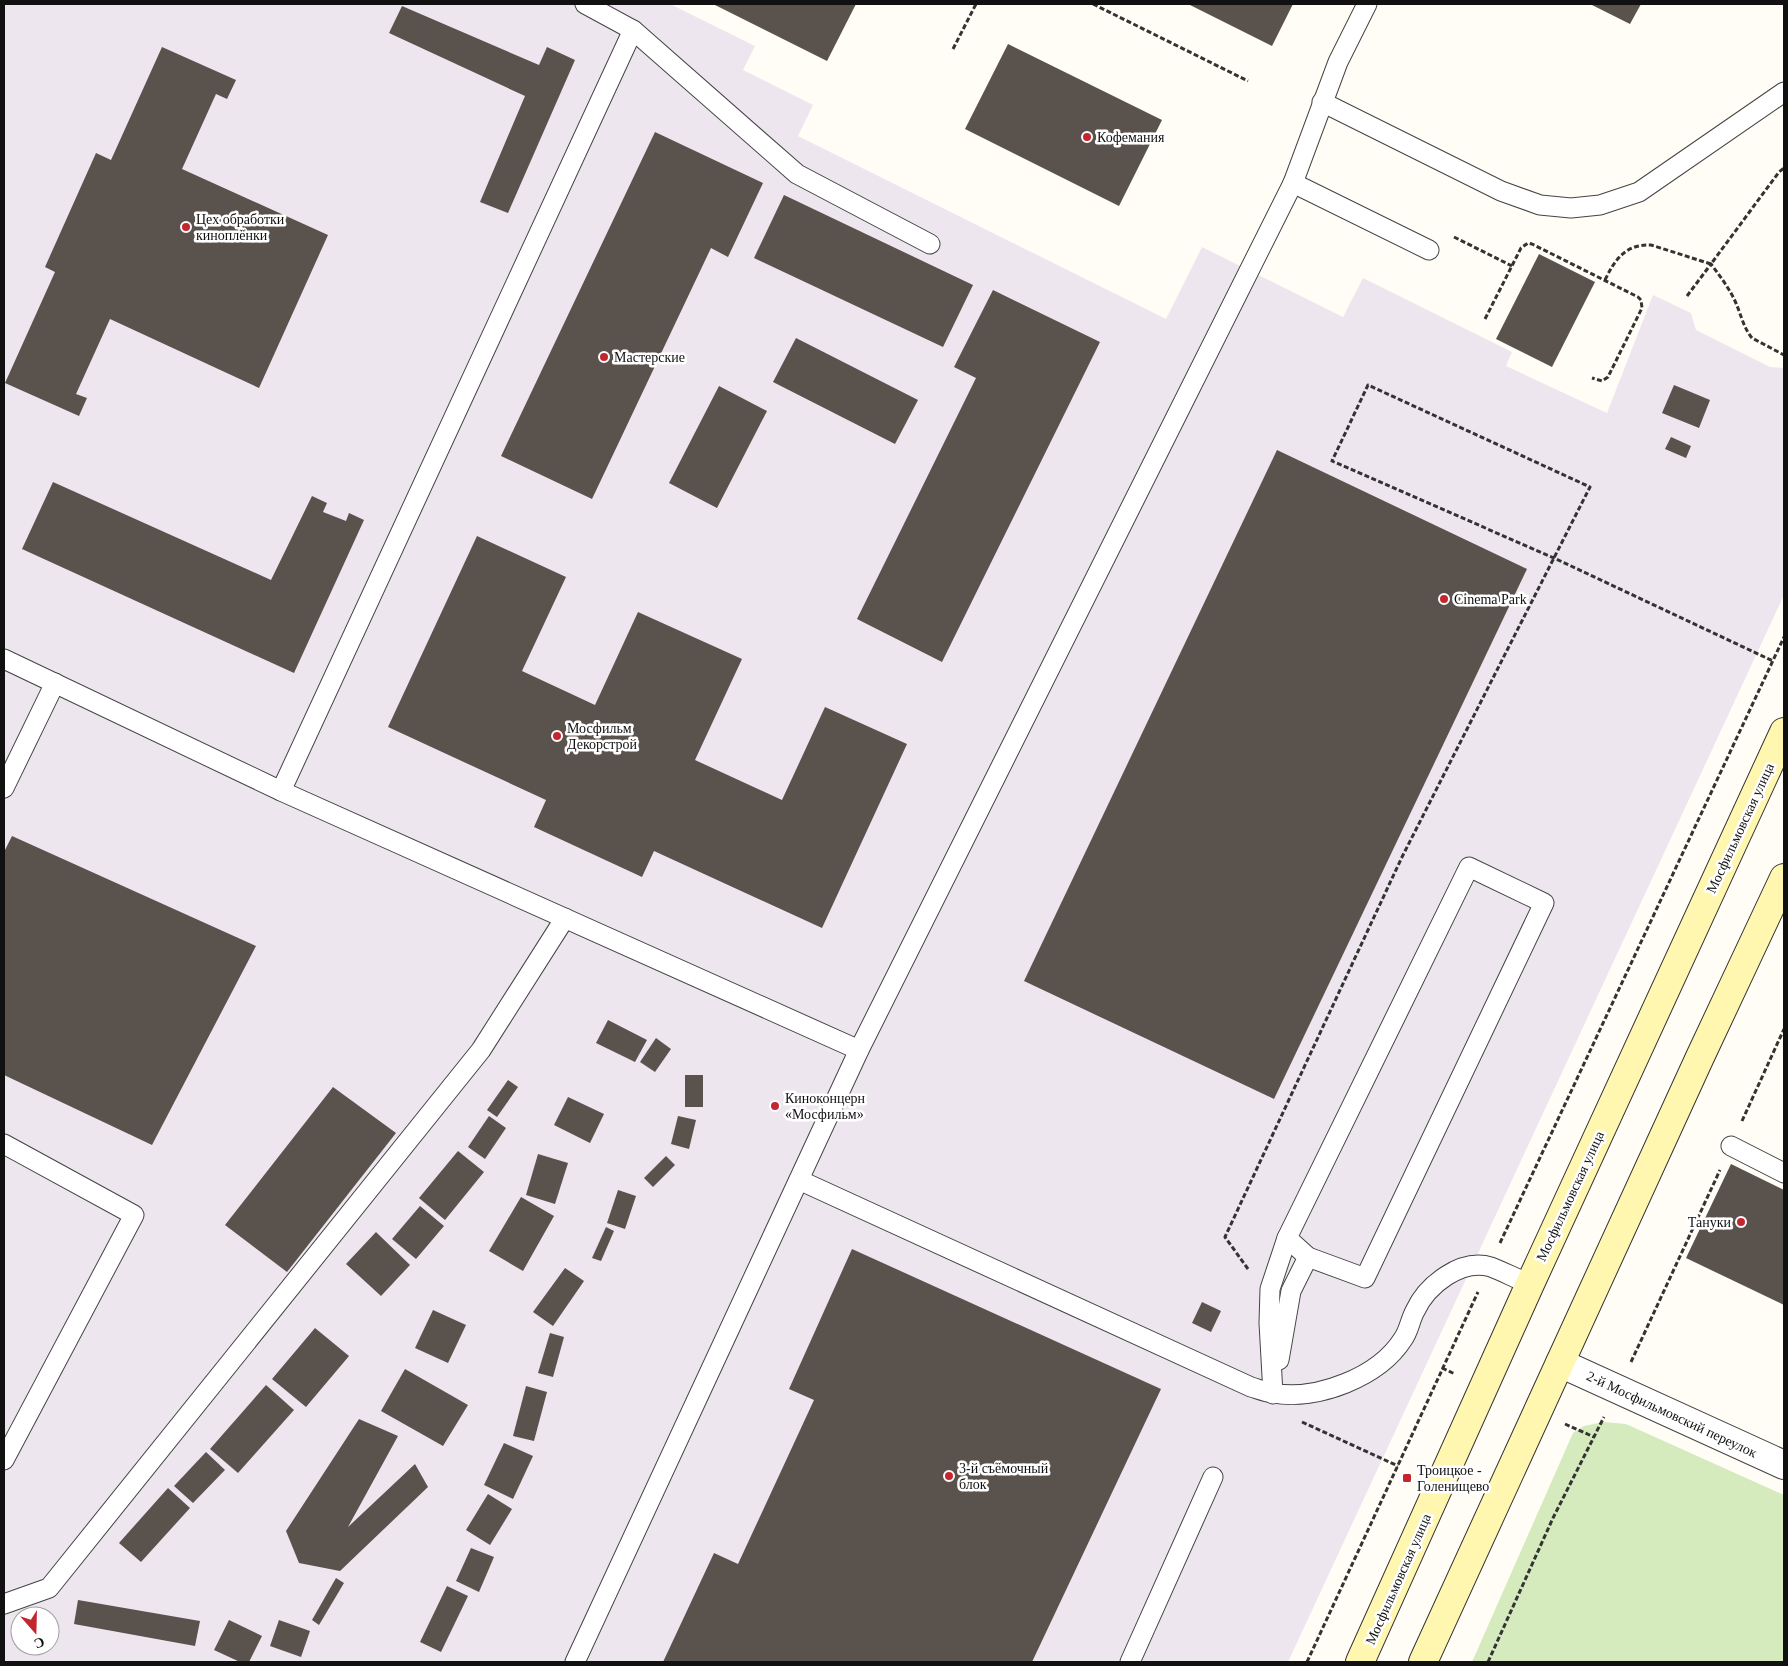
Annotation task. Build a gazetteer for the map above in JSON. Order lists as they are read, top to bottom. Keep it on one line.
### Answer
{"streets":{"main road":["Мосфильмовская улица"],"street":["2-й Мосфильмовский переулок"]},"places":{"other":["Кофемания","Цех обработки киноплёнки","Мастерские","Cinema Park","Мосфильм Декорстрой","Киноконцерн «Мосфильм»","Тануки","3-й съёмочный блок"],"transit":["Троицкое - Голенищево"]},"north":"bottom"}
